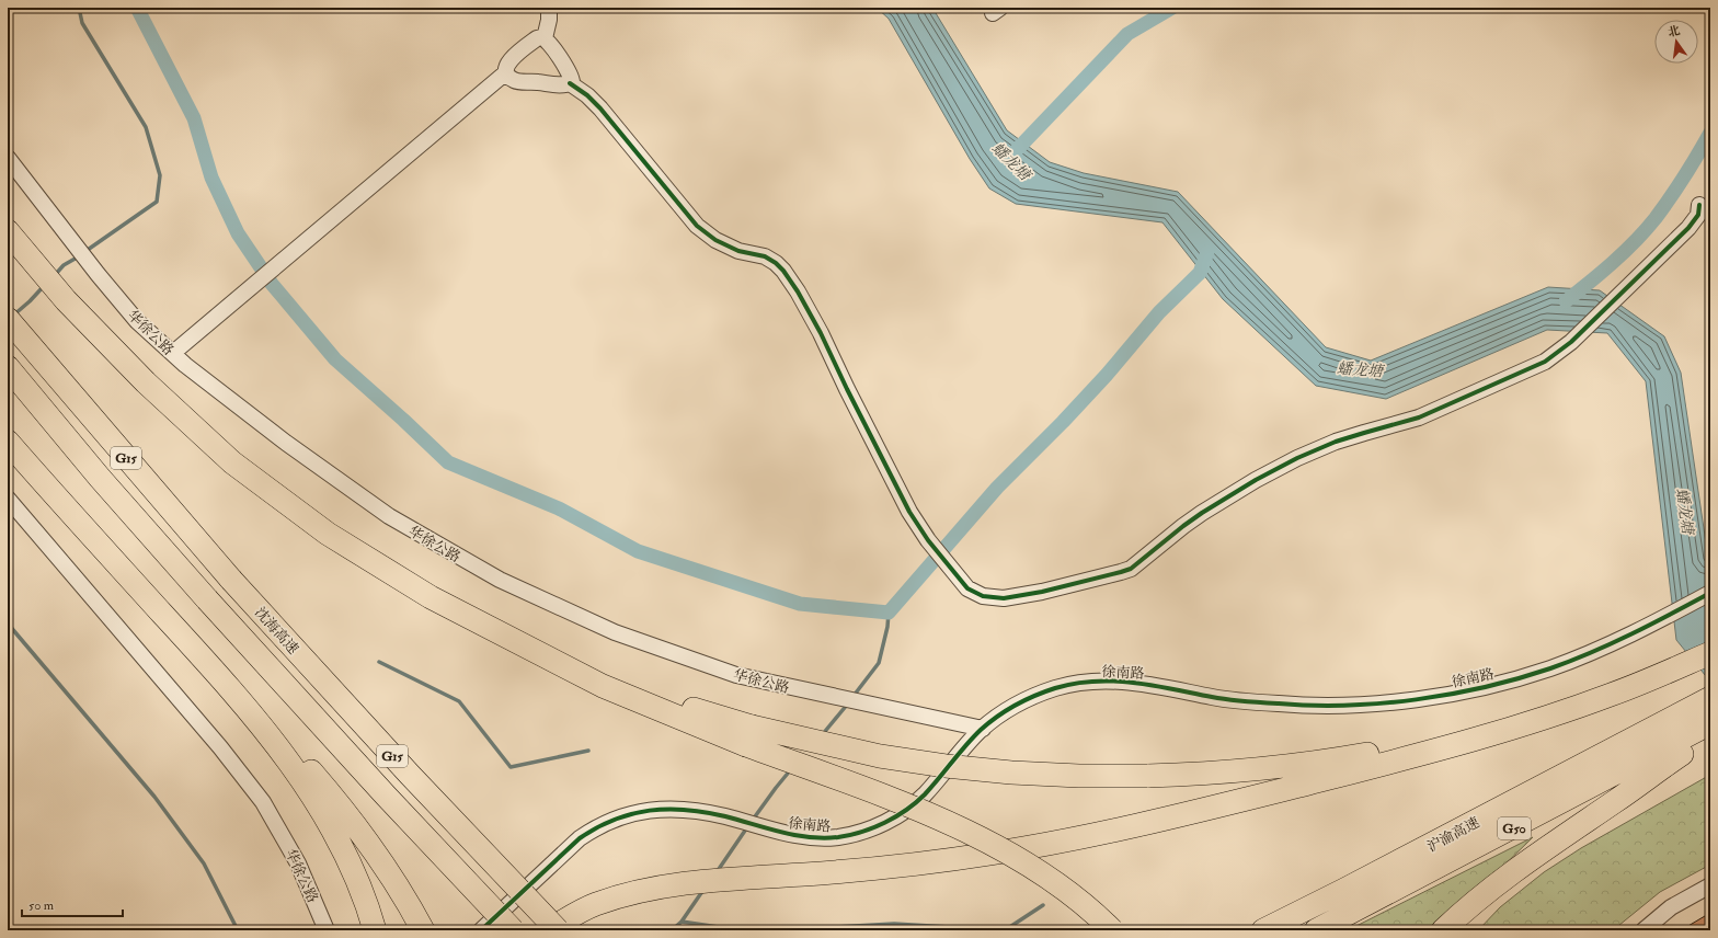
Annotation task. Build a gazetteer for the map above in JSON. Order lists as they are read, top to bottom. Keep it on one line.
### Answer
{"streets":{"highway":["G15","沈海高速","G50","沪渝高速"],"street":["华徐公路","徐南路"]},"crossings":[["华徐公路","徐南路"]],"water":["蟠龙塘"],"scale_bar":"50 m","north":"top"}
